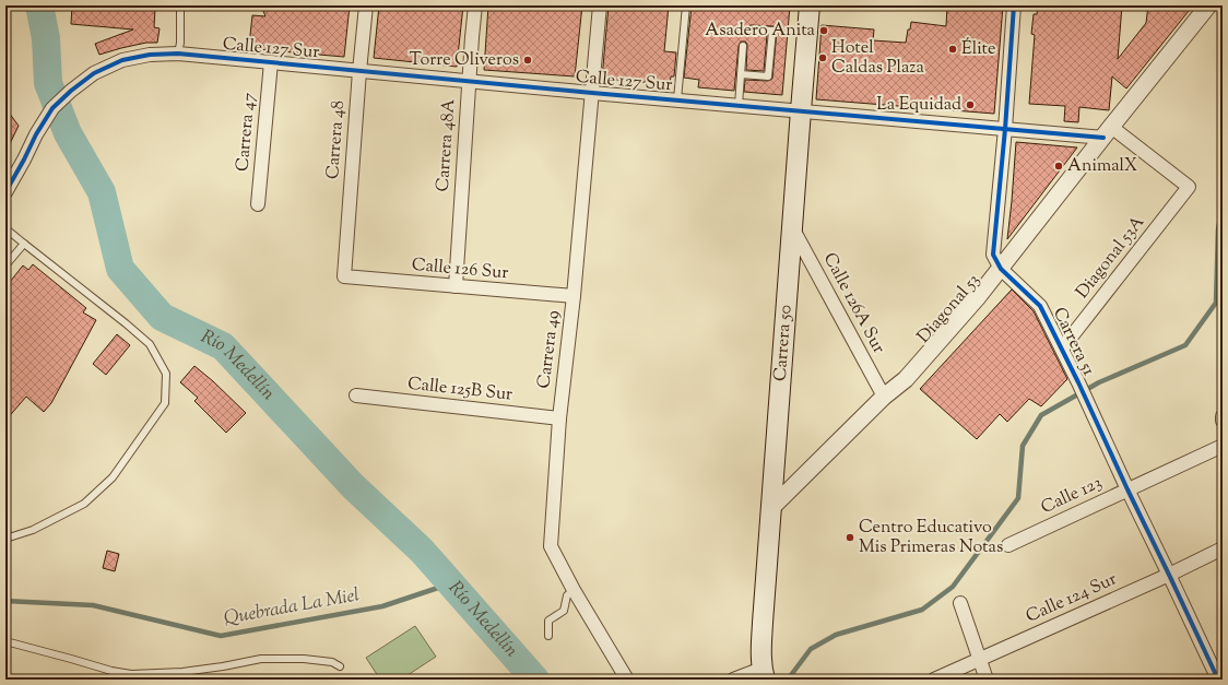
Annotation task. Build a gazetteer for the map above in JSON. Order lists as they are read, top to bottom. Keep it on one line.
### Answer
{"streets":{"main road":["Carrera 50"],"street":["Calle 127 Sur","Carrera 47","Carrera 48","Carrera 48A","Diagonal 53A","Calle 126 Sur","Calle 126A Sur","Diagonal 53","Carrera 51","Carrera 49","Calle 125B Sur","Calle 123","Calle 124 Sur"]},"crossings":[["Calle 127 Sur","Carrera 47"],["Calle 127 Sur","Carrera 48"],["Calle 127 Sur","Carrera 48A"],["Calle 127 Sur","Diagonal 53A"],["Calle 127 Sur","Diagonal 53"],["Calle 127 Sur","Carrera 51"],["Calle 127 Sur","Carrera 50"],["Calle 127 Sur","Carrera 49"],["Carrera 48","Calle 126 Sur"],["Carrera 48A","Calle 126 Sur"],["Diagonal 53A","Diagonal 53"],["Diagonal 53A","Carrera 51"],["Calle 126 Sur","Carrera 49"],["Calle 126A Sur","Diagonal 53"],["Calle 126A Sur","Carrera 50"],["Diagonal 53","Carrera 51"],["Diagonal 53","Carrera 50"],["Carrera 51","Calle 123"],["Carrera 51","Calle 124 Sur"],["Carrera 49","Calle 125B Sur"]],"water":["Río Medellín","Quebrada La Miel"],"places":["Asadero Anita","Élite","Hotel Caldas Plaza","Torre Oliveros","La Equidad","AnimalX","Centro Educativo Mis Primeras Notas"]}
